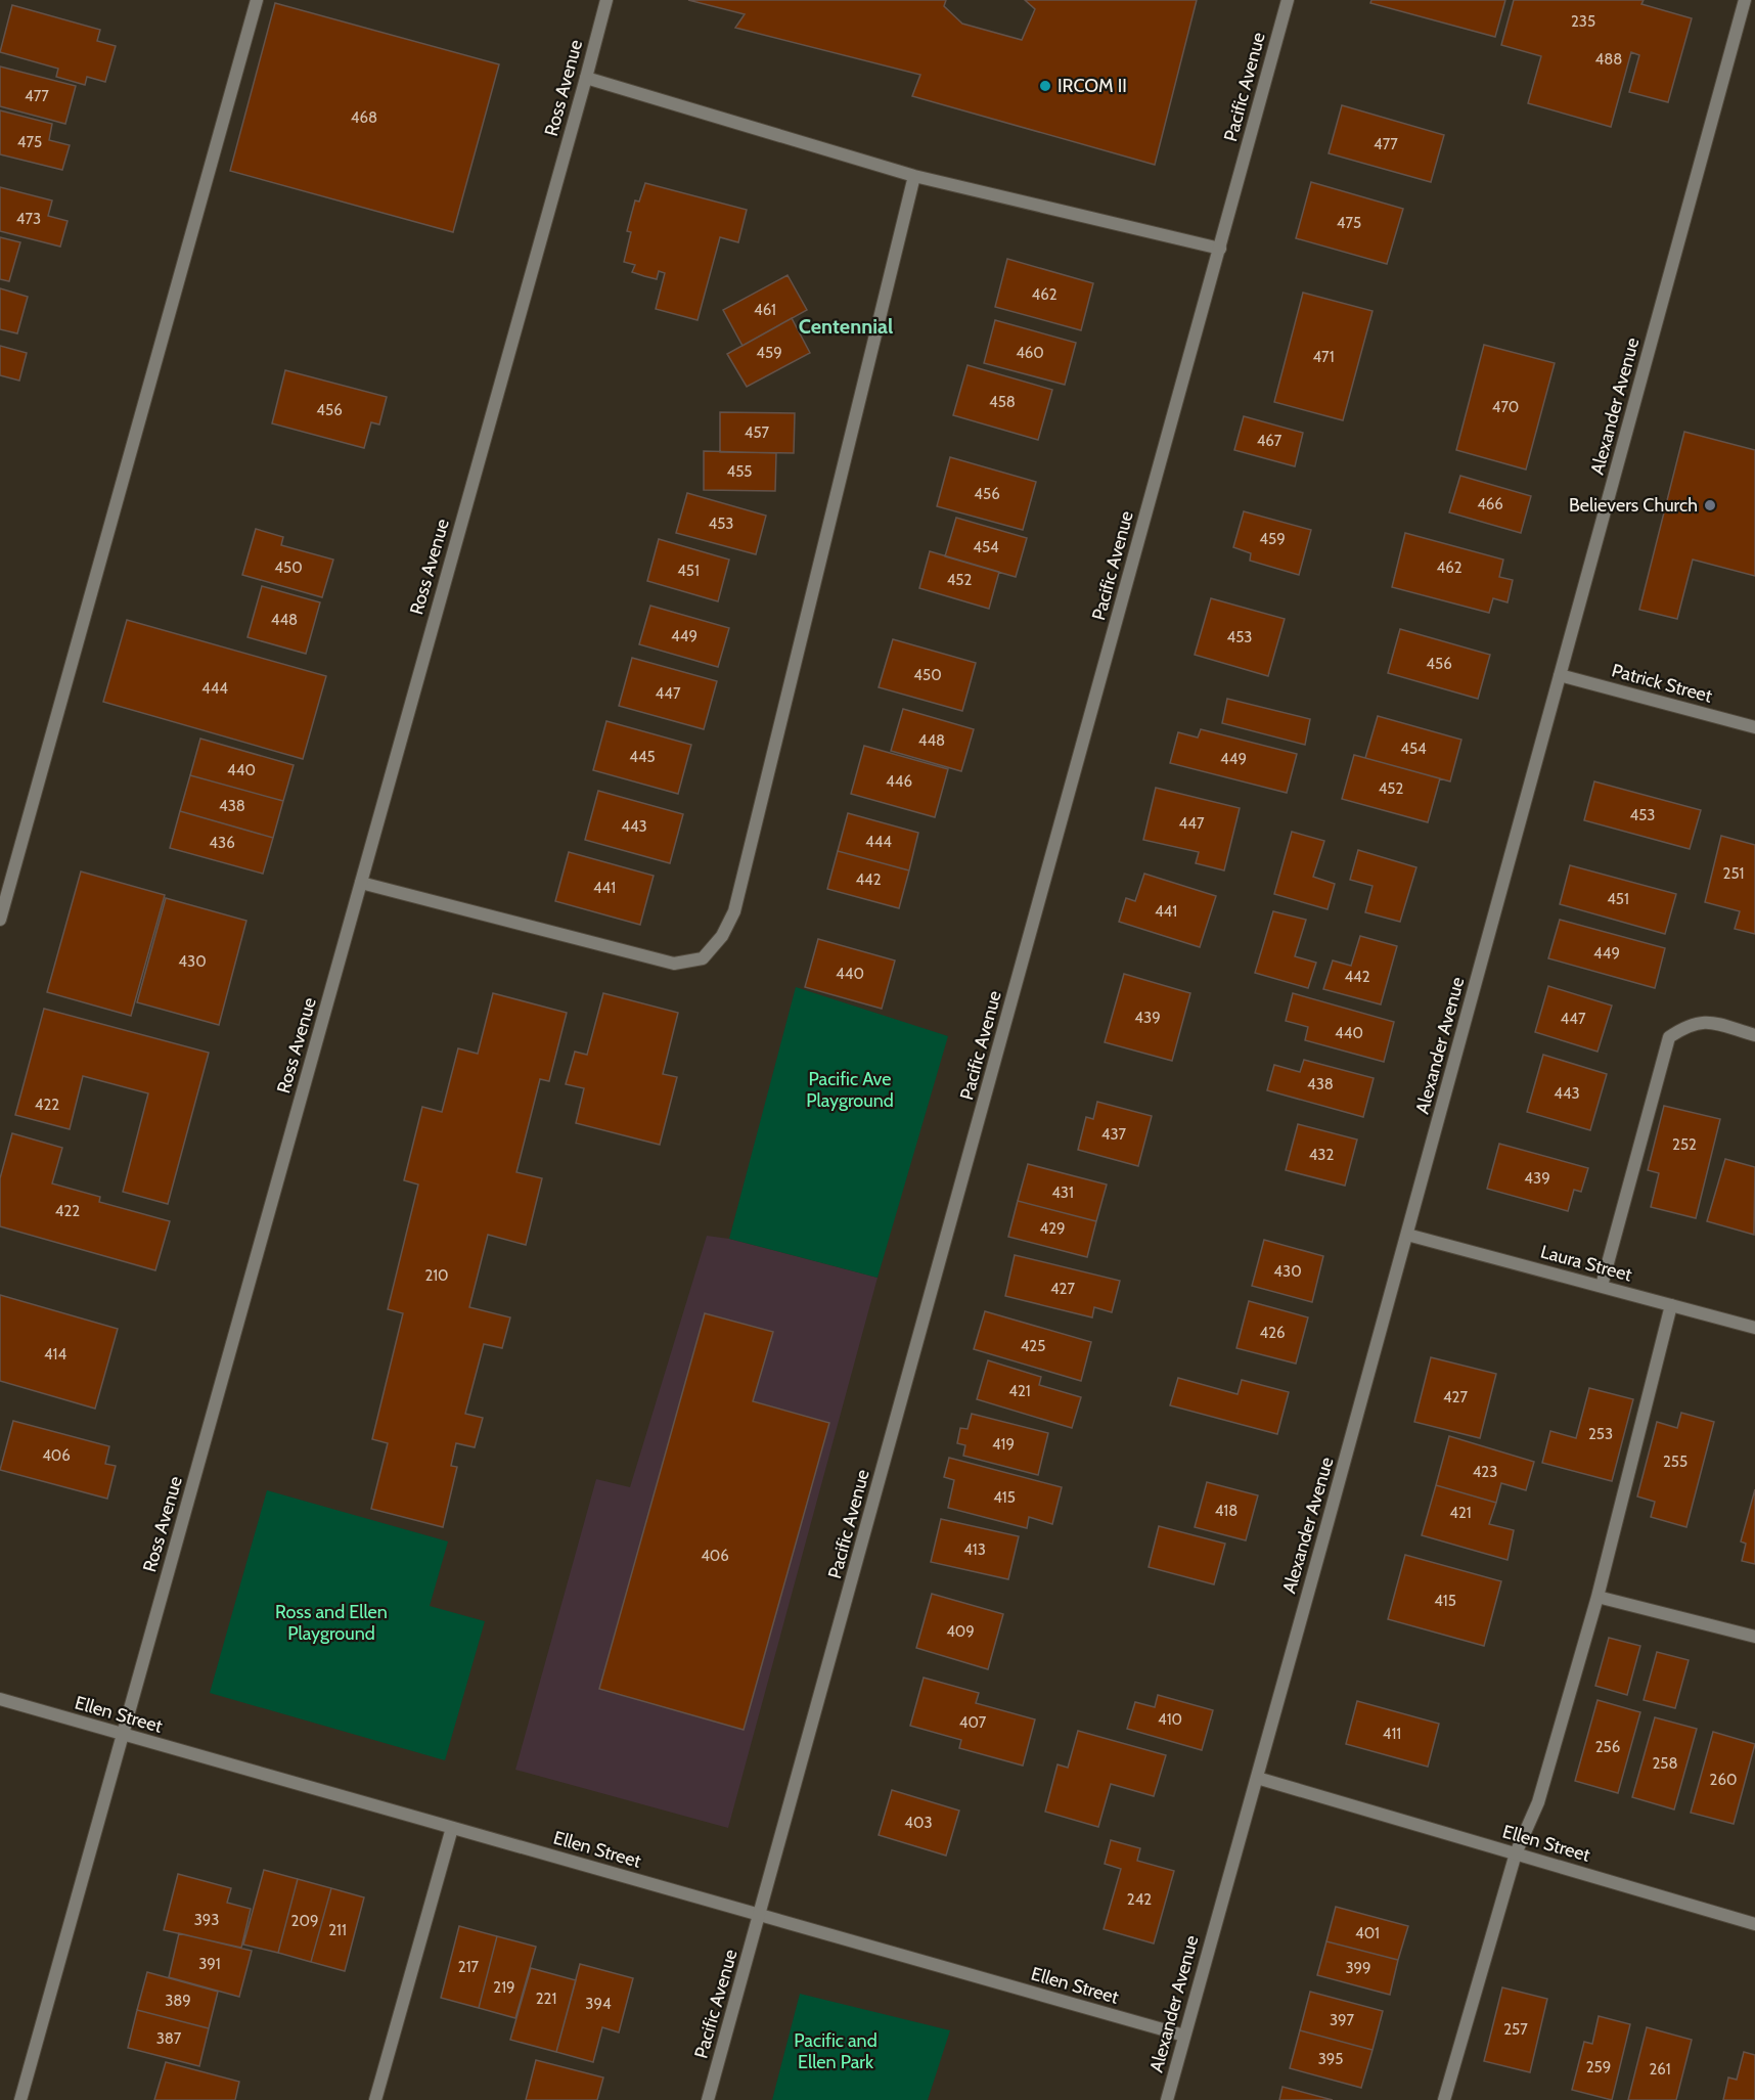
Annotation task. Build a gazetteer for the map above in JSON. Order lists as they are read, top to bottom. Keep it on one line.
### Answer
{"streets":{"street":["Pacific Avenue","Ross Avenue","Alexander Avenue","Patrick Street","Laura Street","Ellen Street"]},"crossings":[["Pacific Avenue","Ellen Street"],["Ross Avenue","Ellen Street"],["Alexander Avenue","Patrick Street"],["Alexander Avenue","Laura Street"],["Alexander Avenue","Ellen Street"]],"districts":["Centennial"],"parks":["Pacific Ave Playground","Ross and Ellen Playground","Pacific and Ellen Park"],"places":["IRCOM II","Believers Church"],"house_numbers":["235","488","477","468","475","477","473","475","462","461","459","460","471","458","470","456","457","467","455","456","466","453","459","454","450","462","451","452","448","449","453","456","450","444","447","448","454","445","449","440","446","452","438","453","447","443","444","436","251","442","441","451","441","449","430","440","442","439","447","440","438","443","422","437","252","432","439","431","422","429","430","210","427","426","425","414","421","427","253","419","406","255","423","415","418","421","413","406","415","409","410","407","411","256","258","260","403","242","393","209","211","401","391","217","399","219","221","389","394","397","257","387","395","259","261"]}
